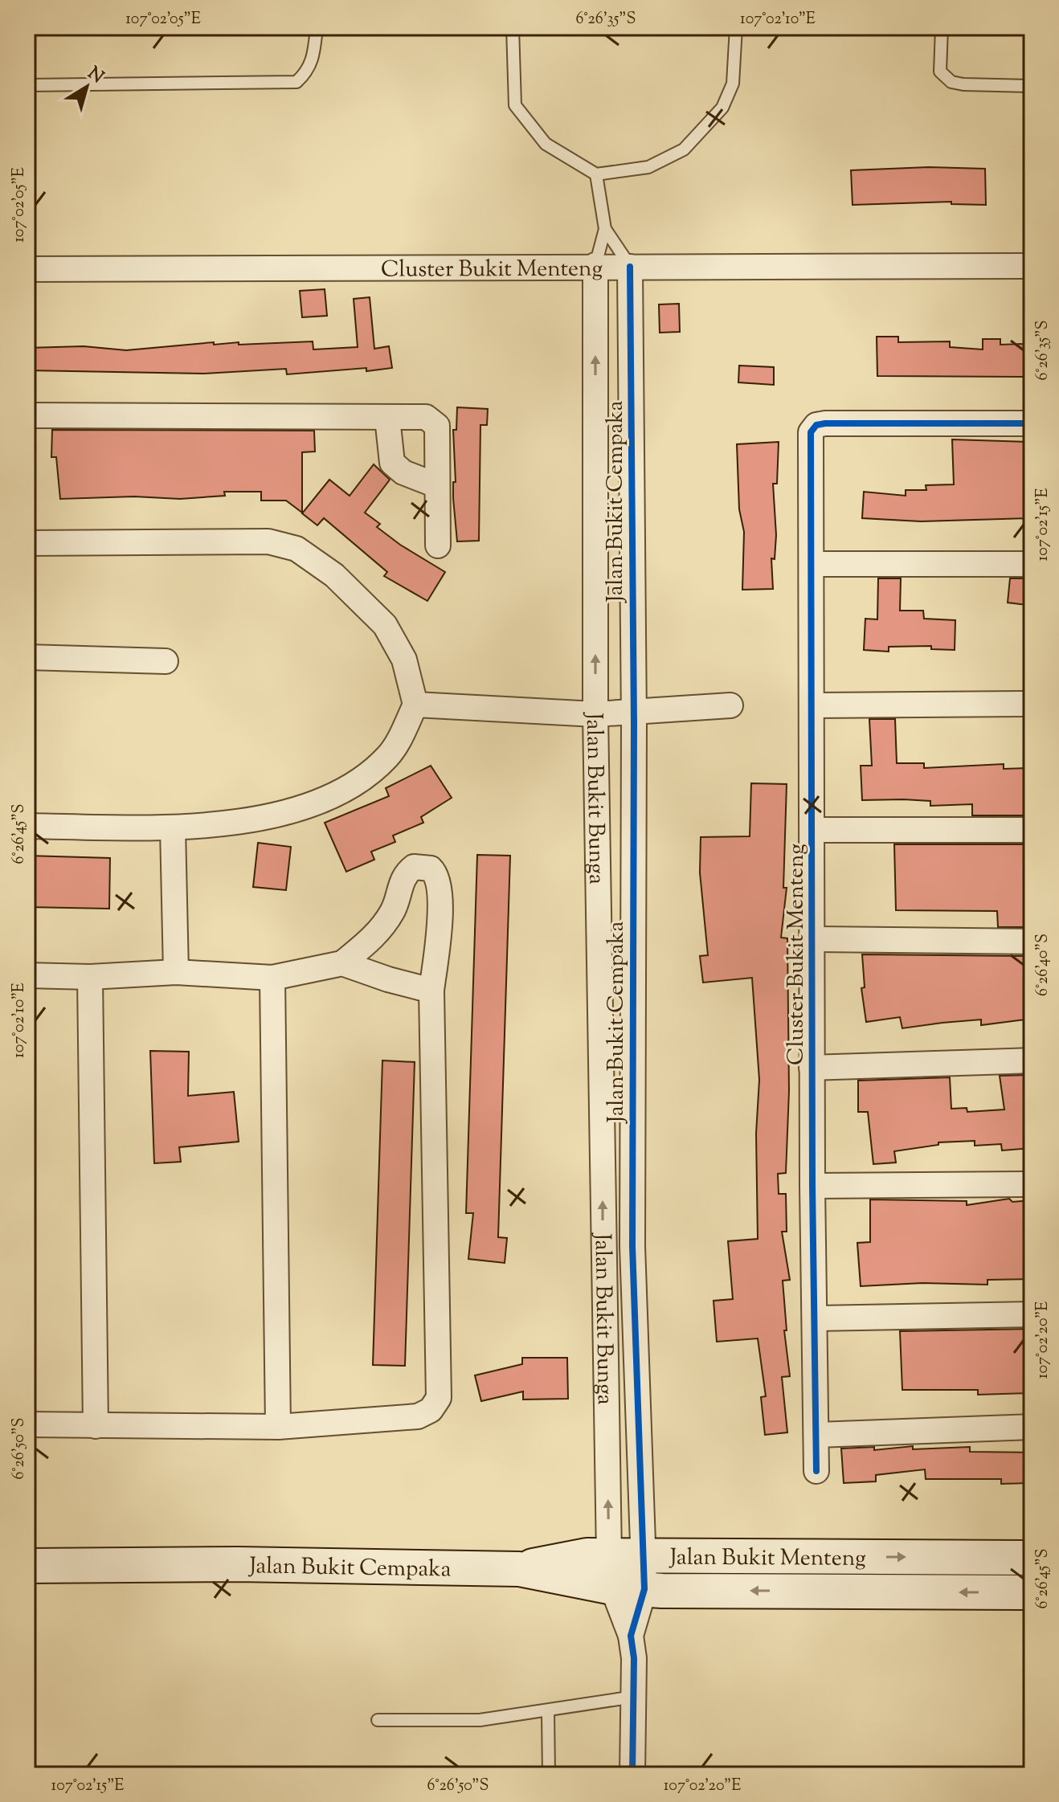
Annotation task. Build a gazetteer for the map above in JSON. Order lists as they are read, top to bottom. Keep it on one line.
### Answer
{"streets":{"street":["Cluster Bukit Menteng","Jalan Bukit Cempaka","Jalan Bukit Bunga","Jalan Bukit Menteng"]},"crossings":[["Cluster Bukit Menteng","Jalan Bukit Cempaka"],["Cluster Bukit Menteng","Jalan Bukit Bunga"],["Jalan Bukit Cempaka","Jalan Bukit Bunga"],["Jalan Bukit Cempaka","Jalan Bukit Menteng"],["Jalan Bukit Bunga","Jalan Bukit Menteng"]],"one_way":["Jalan Bukit Bunga"],"north":"top right","coordinates":["107°02'05\"E","6°26'35\"S","107°02'10\"E","107°02'15\"E","6°26'45\"S","6°26'40\"S","107°02'20\"E","6°26'50\"S"]}
